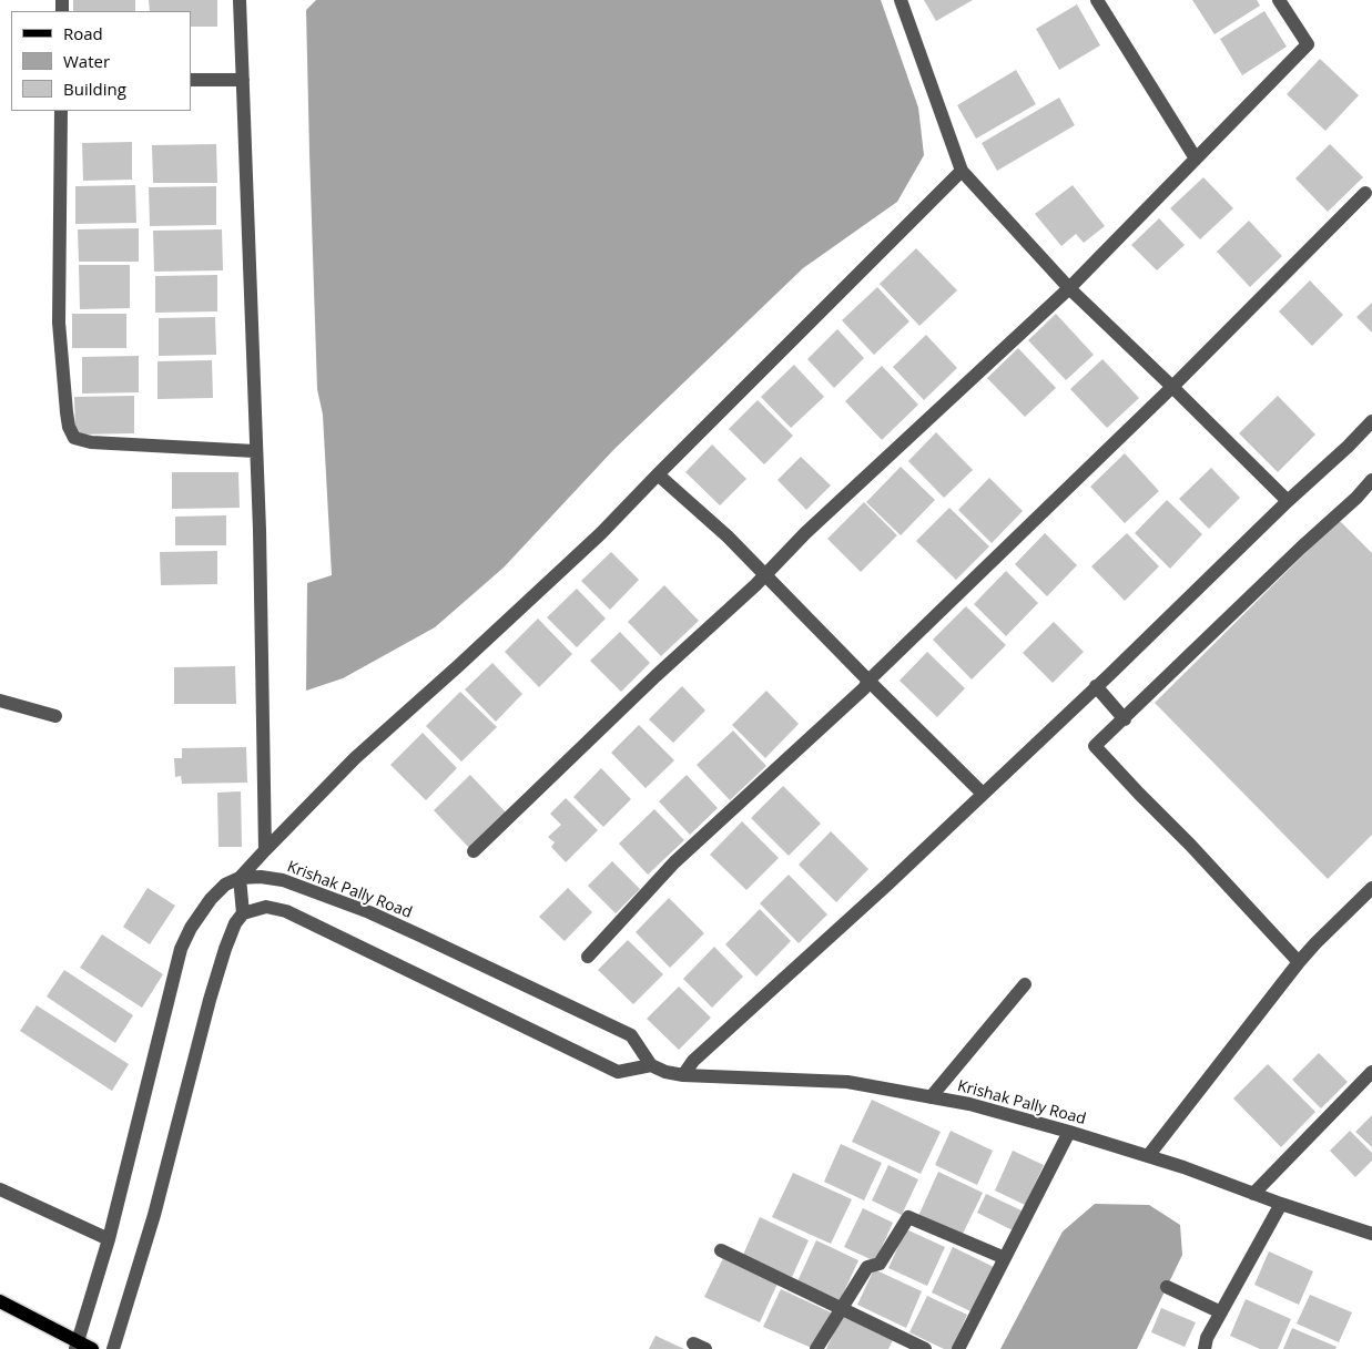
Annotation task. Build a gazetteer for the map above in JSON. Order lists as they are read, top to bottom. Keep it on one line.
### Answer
{"streets":{"street":["Krishak Pally Road"]},"legend":["Road","Water","Building"]}
